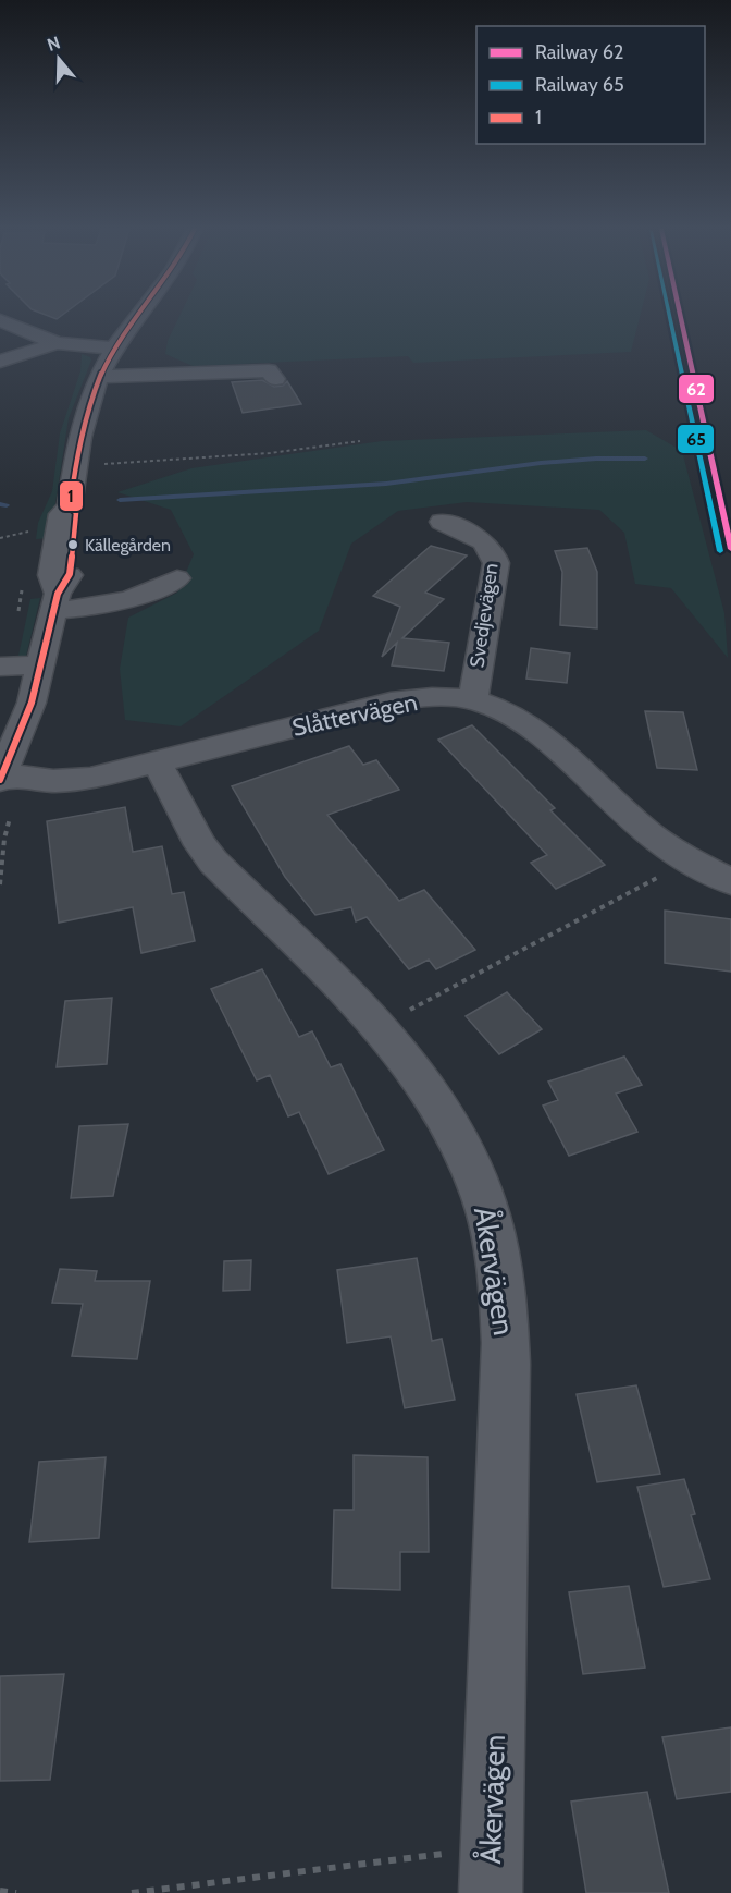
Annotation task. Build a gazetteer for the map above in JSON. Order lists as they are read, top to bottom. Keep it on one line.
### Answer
{"streets":{"street":["Svedjevägen","Slåttervägen","Åkervägen"]},"crossings":[["Svedjevägen","Slåttervägen"],["Slåttervägen","Åkervägen"]],"places":["Källegården"],"lines":["rail line 62","rail line 65","transit line 1"],"legend":["Railway 62","Railway 65","1"],"north":"top"}
